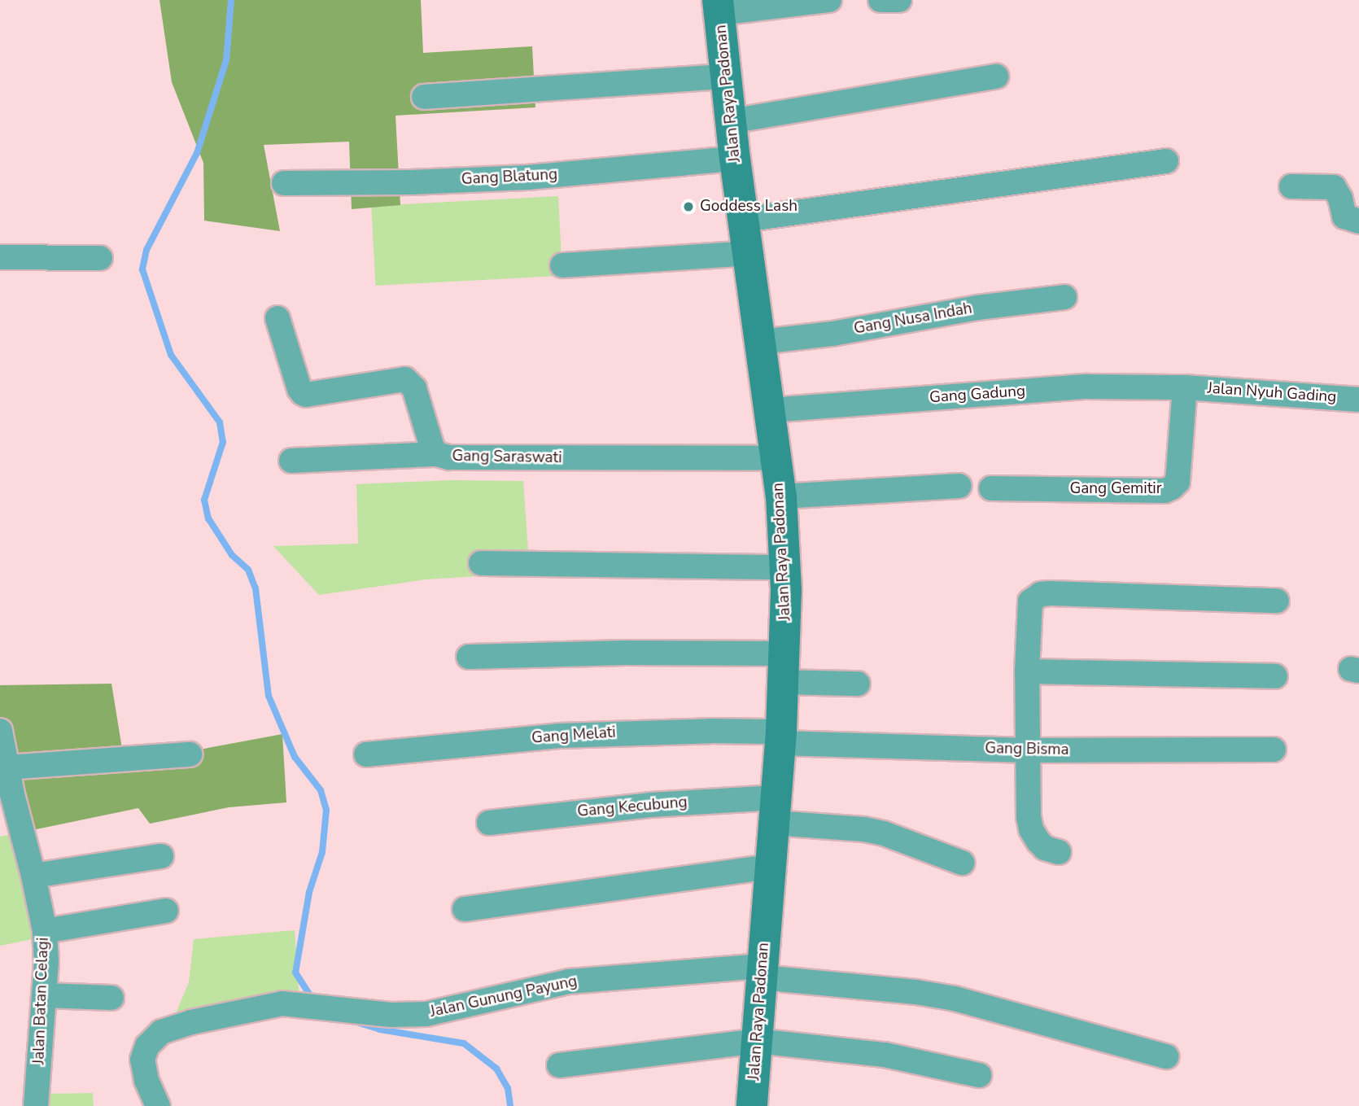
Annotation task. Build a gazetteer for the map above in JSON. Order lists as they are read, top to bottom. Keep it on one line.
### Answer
{"streets":{"main road":["Jalan Raya Padonan"],"street":["Gang Blatung","Gang Nusa Indah","Jalan Nyuh Gading","Gang Gadung","Gang Saraswati","Gang Gemitir","Gang Melati","Gang Bisma","Gang Kecubung","Jalan Gunung Payung","Jalan Batan Celagi"]},"crossings":[["Jalan Raya Padonan","Gang Blatung"],["Jalan Raya Padonan","Gang Nusa Indah"],["Jalan Raya Padonan","Gang Gadung"],["Jalan Raya Padonan","Gang Saraswati"],["Jalan Raya Padonan","Gang Melati"],["Jalan Raya Padonan","Gang Bisma"],["Jalan Raya Padonan","Gang Kecubung"],["Jalan Raya Padonan","Jalan Gunung Payung"],["Jalan Nyuh Gading","Gang Gadung"],["Jalan Nyuh Gading","Gang Gemitir"],["Gang Gadung","Gang Gemitir"],["Gang Melati","Gang Bisma"]],"places":["Goddess Lash"]}
